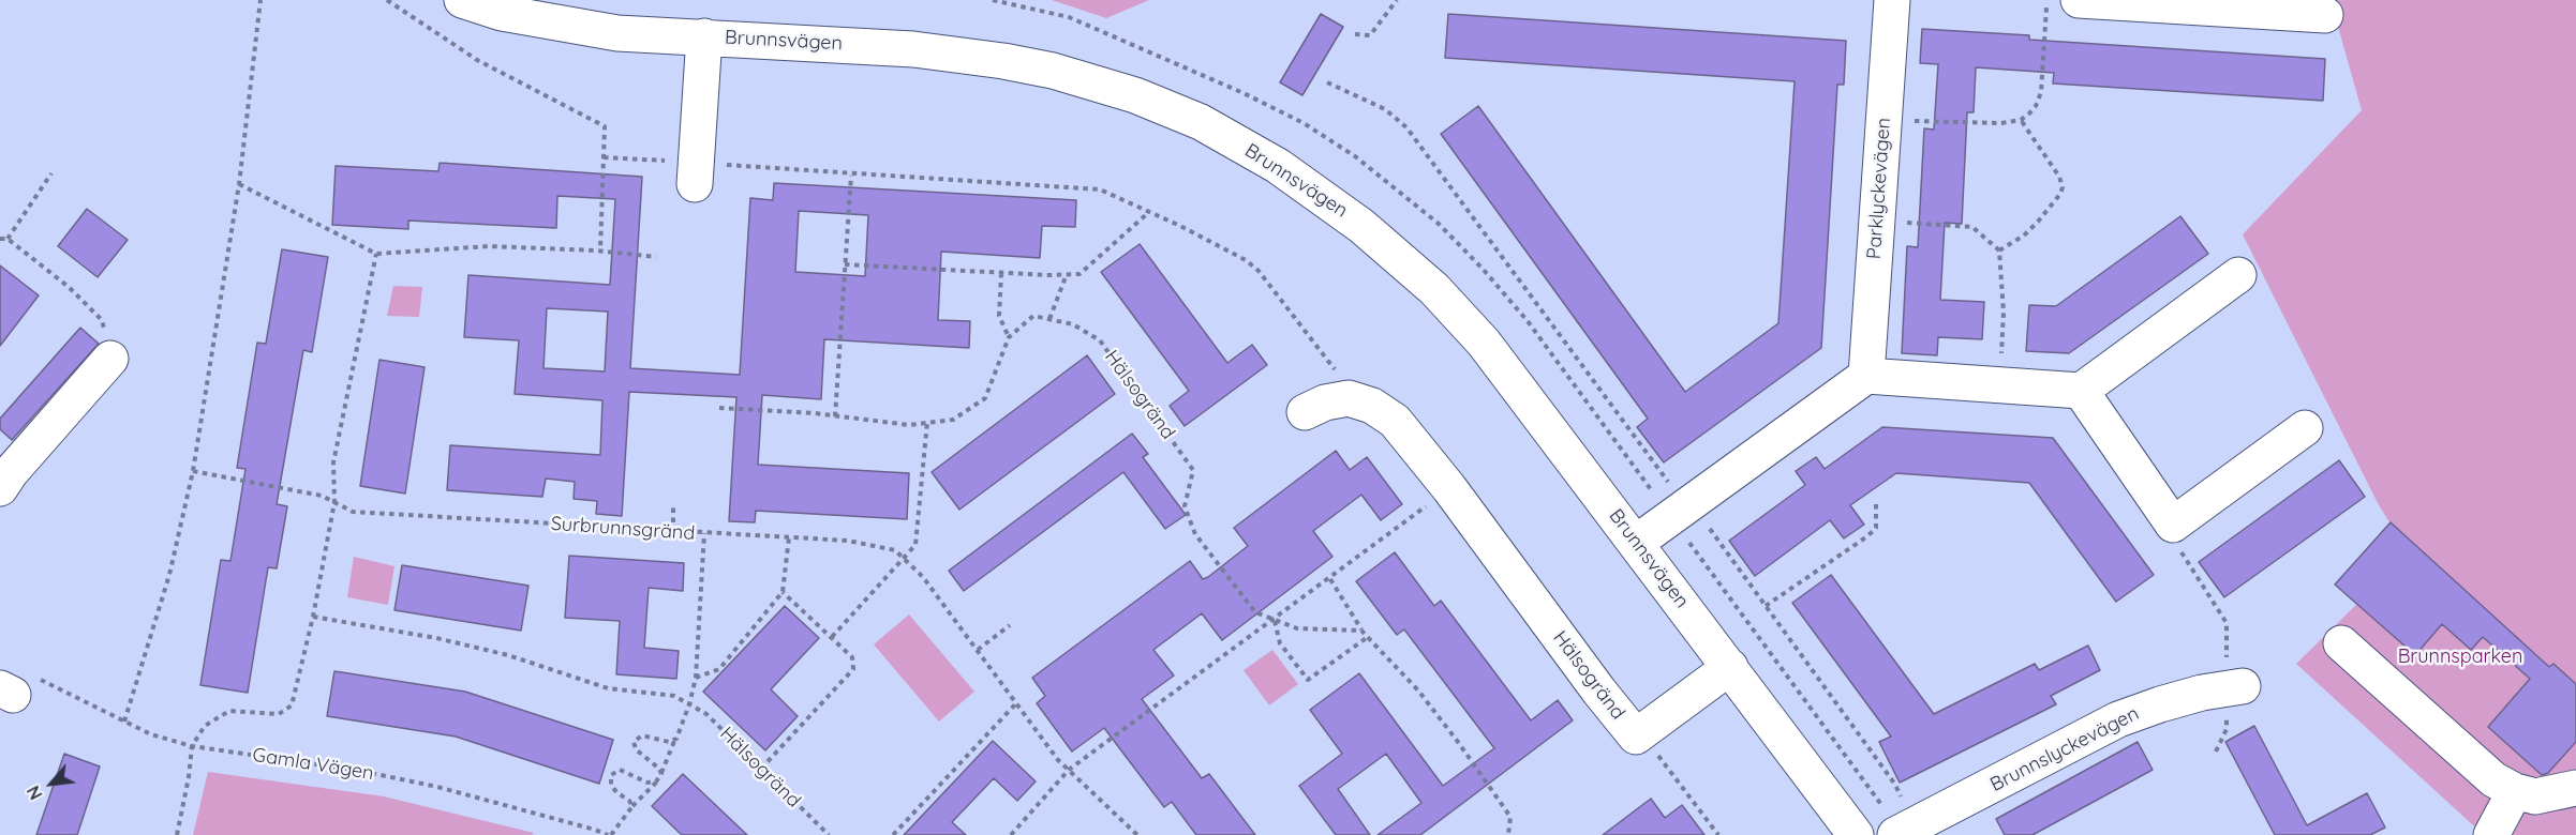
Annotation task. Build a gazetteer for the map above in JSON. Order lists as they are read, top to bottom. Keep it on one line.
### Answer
{"streets":{"street":["Brunnsvägen","Parklyckevägen","Hälsogränd","Brunnslyckevägen"],"path":["Surbrunnsgränd","Gamla Vägen"]},"crossings":[["Brunnsvägen","Hälsogränd"],["Hälsogränd","Surbrunnsgränd"],["Surbrunnsgränd","Gamla Vägen"]],"parks":["Brunnsparken"],"north":"bottom left"}
